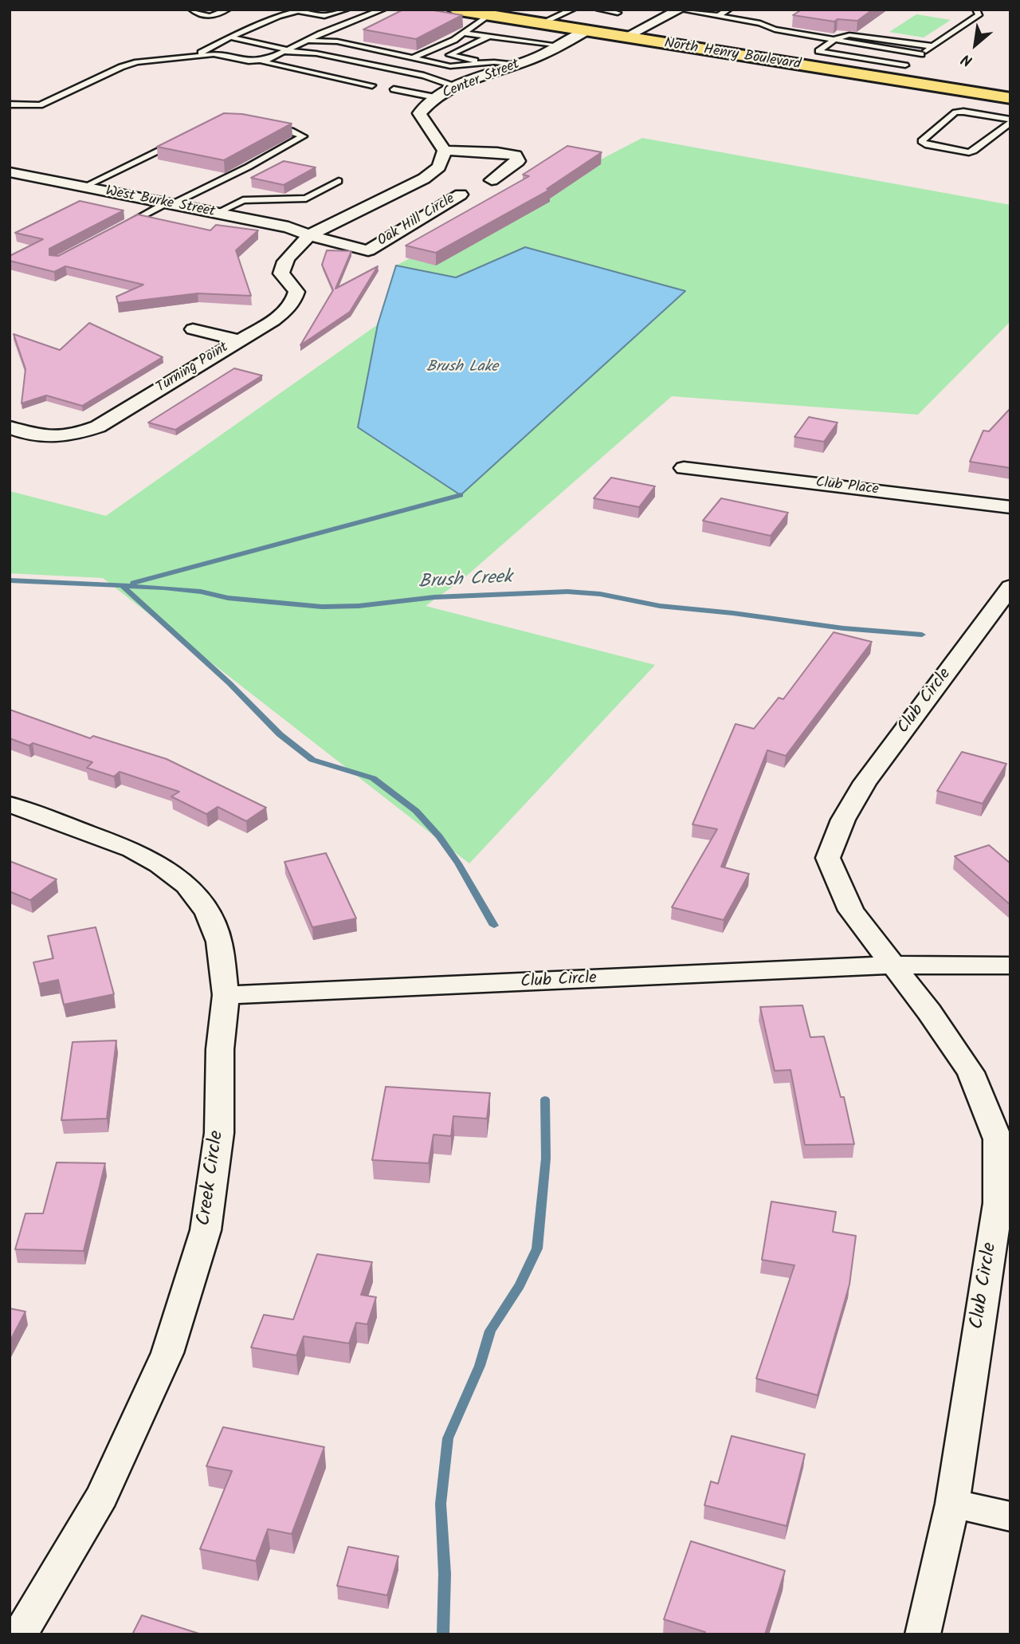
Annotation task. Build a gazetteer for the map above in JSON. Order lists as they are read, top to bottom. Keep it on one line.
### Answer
{"streets":{"highway":["North Henry Boulevard"],"street":["Center Street","West Burke Street","Oak Hill Circle","Turning Point","Club Place","Club Circle","Creek Circle"]},"crossings":[["North Henry Boulevard","Center Street"],["West Burke Street","Oak Hill Circle"],["West Burke Street","Turning Point"],["Oak Hill Circle","Turning Point"],["Club Circle","Creek Circle"]],"water":["Brush Lake","Brush Creek"],"north":"bottom left"}
